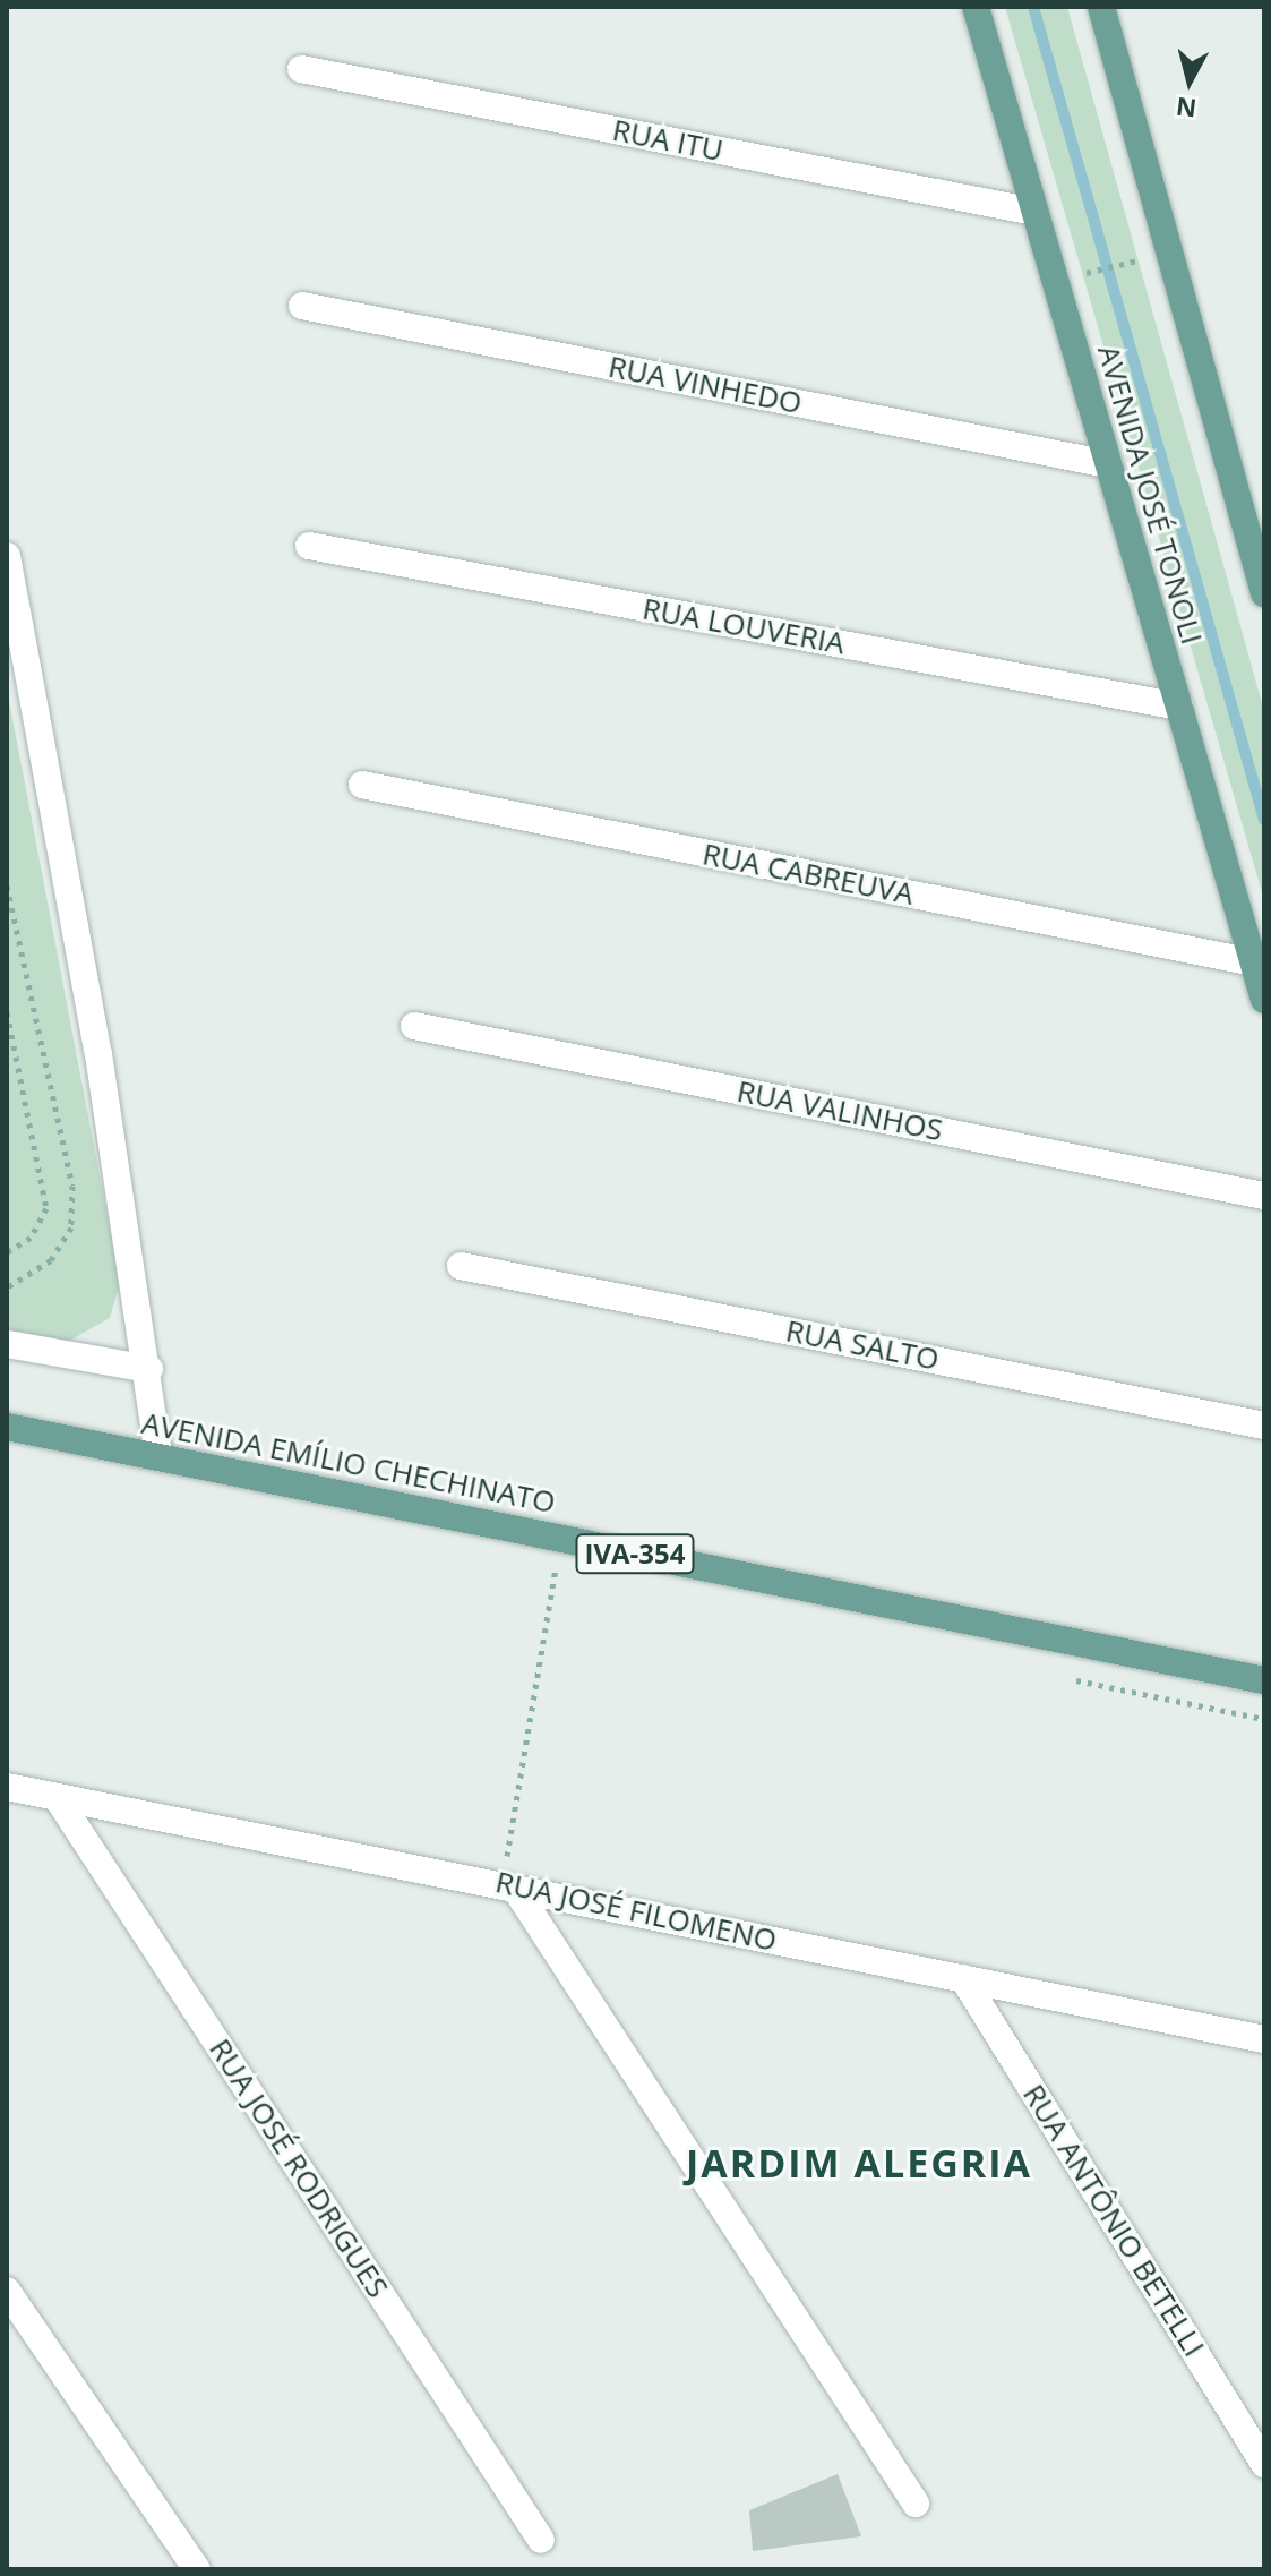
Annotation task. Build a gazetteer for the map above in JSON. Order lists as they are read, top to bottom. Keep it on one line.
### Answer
{"streets":{"main road":["AVENIDA JOSÉ TONOLI","AVENIDA EMÍLIO CHECHINATO","IVA-354"],"street":["RUA ITU","RUA VINHEDO","RUA LOUVERIA","RUA CABREUVA","RUA VALINHOS","RUA SALTO","RUA JOSÉ FILOMENO","RUA JOSÉ RODRIGUES","RUA ANTÔNIO BETELLI"]},"crossings":[["RUA ITU","AVENIDA JOSÉ TONOLI"],["RUA VINHEDO","AVENIDA JOSÉ TONOLI"],["AVENIDA JOSÉ TONOLI","RUA LOUVERIA"],["AVENIDA JOSÉ TONOLI","RUA CABREUVA"],["RUA JOSÉ FILOMENO","RUA JOSÉ RODRIGUES"],["RUA JOSÉ FILOMENO","RUA ANTÔNIO BETELLI"]],"districts":["JARDIM ALEGRIA"],"north":"bottom"}
